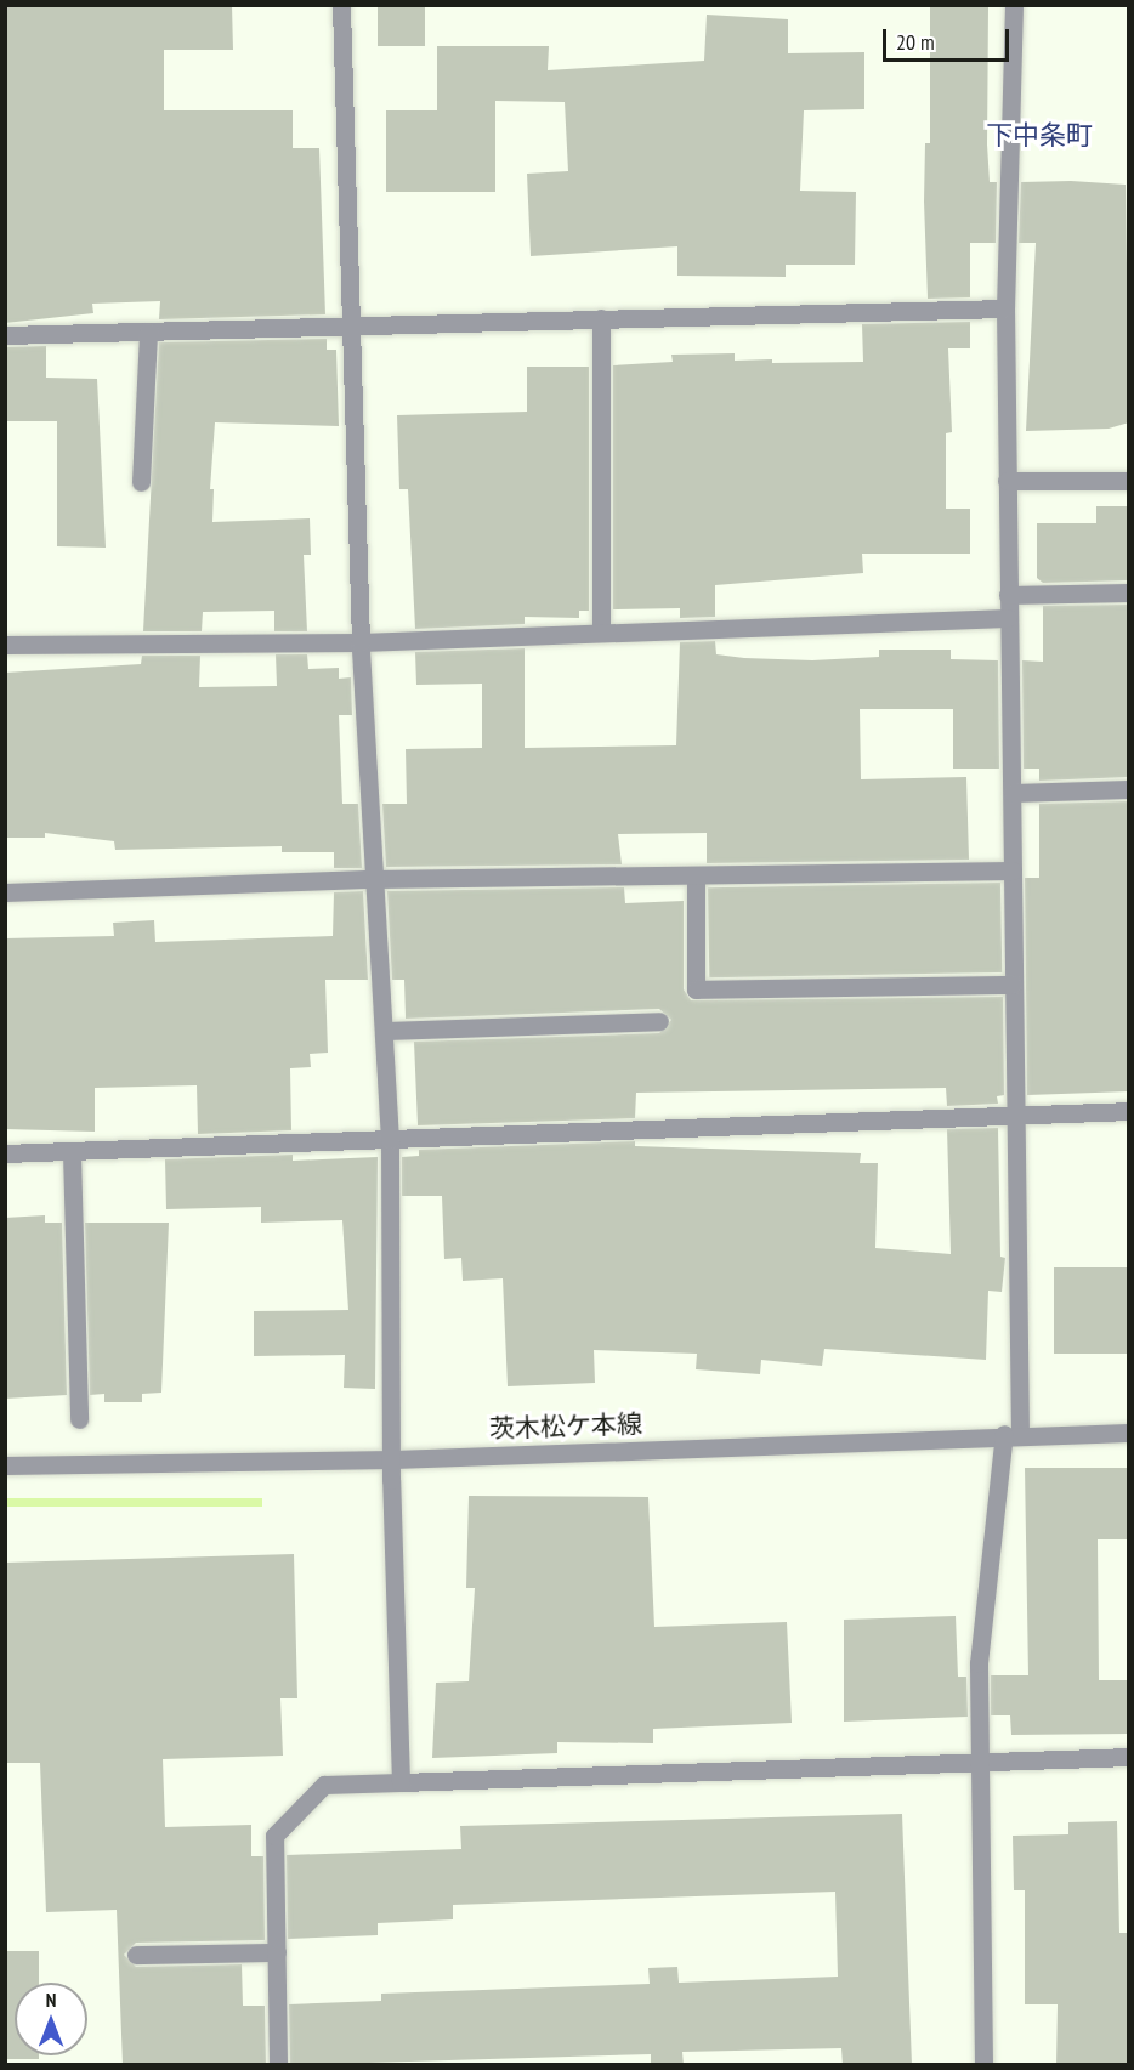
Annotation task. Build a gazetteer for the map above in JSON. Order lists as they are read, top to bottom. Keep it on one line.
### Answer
{"streets":{"street":["茨木松ケ本線"]},"districts":["下中条町"],"scale_bar":"20 m","north":"top"}
